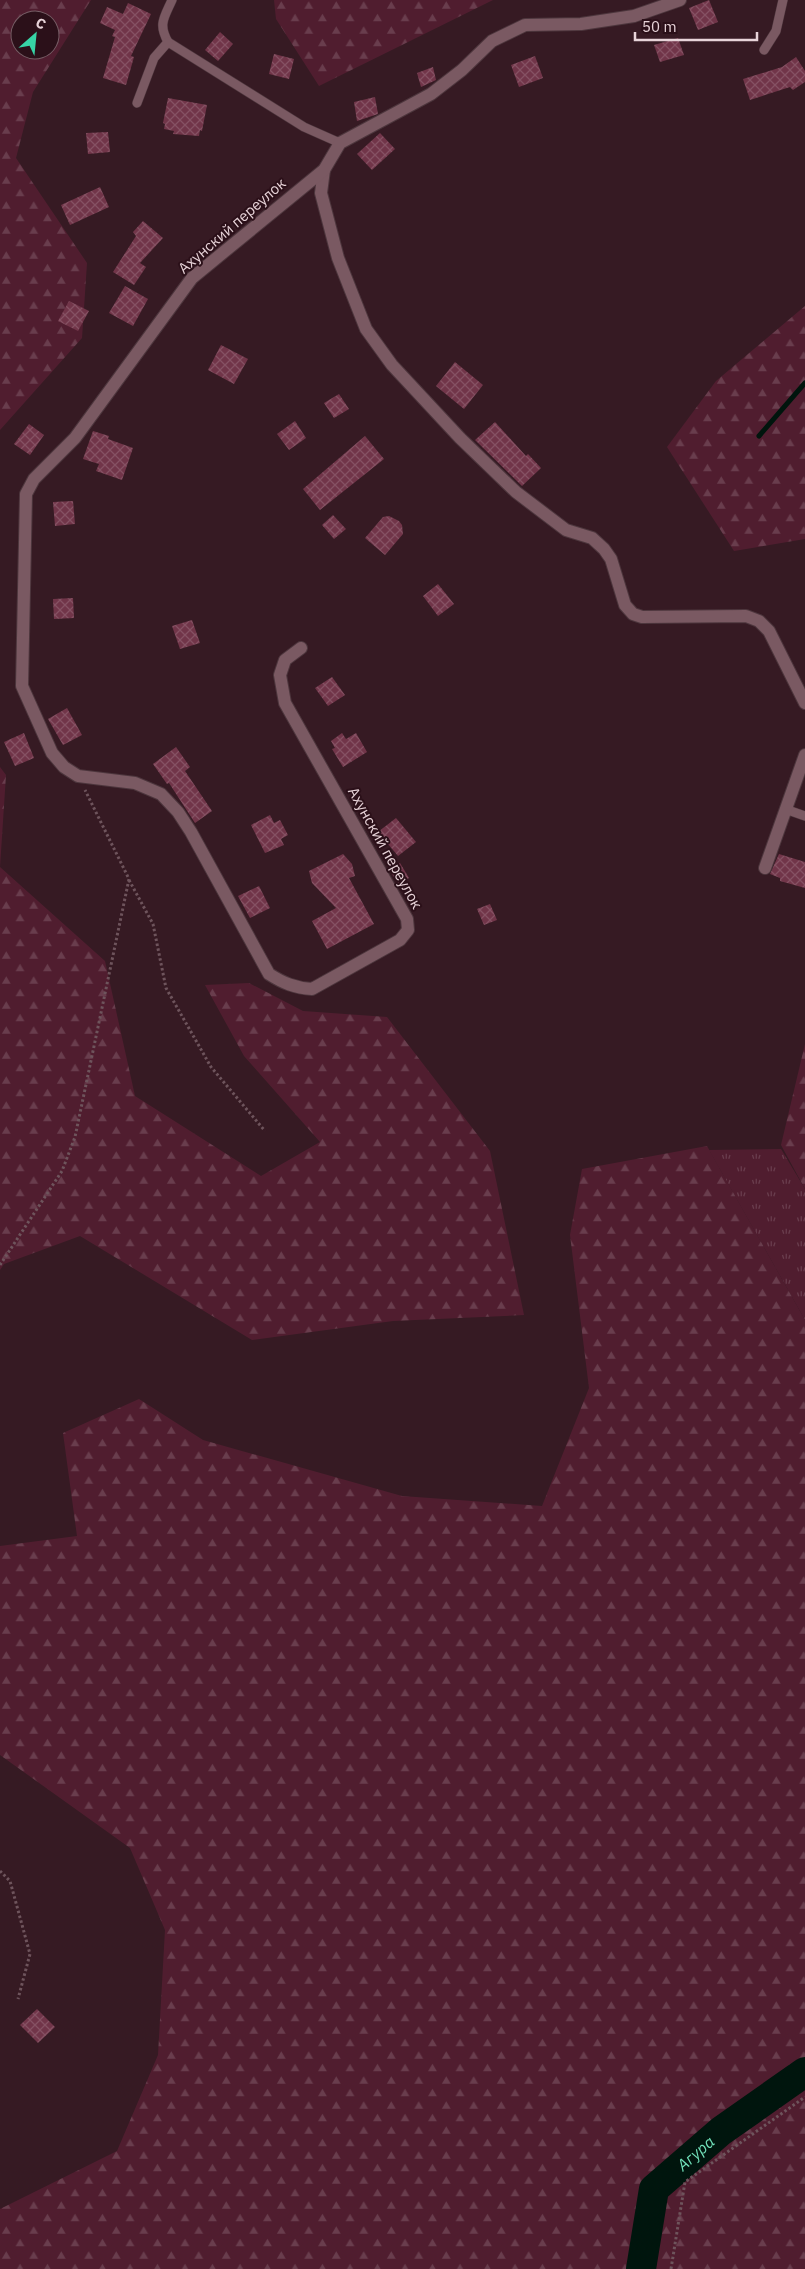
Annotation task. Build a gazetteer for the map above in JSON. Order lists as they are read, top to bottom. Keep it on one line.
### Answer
{"streets":{"street":["Ахунский переулок"]},"water":["Агура"],"scale_bar":"50 m","north":"top right"}
